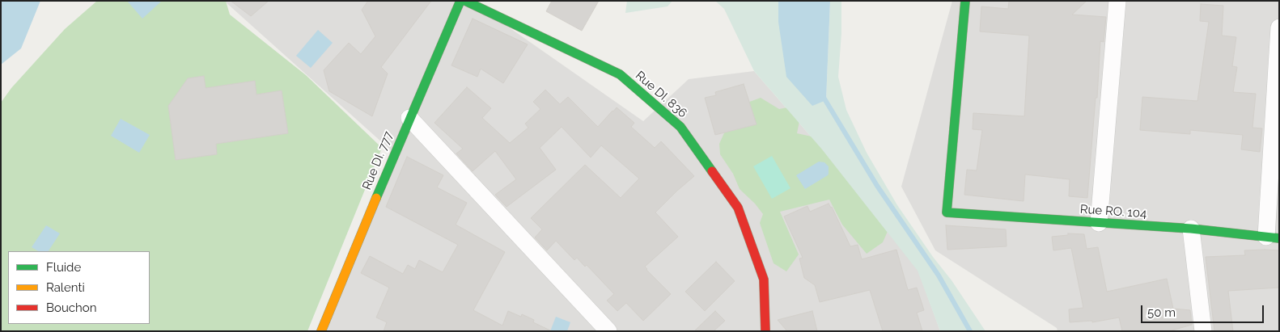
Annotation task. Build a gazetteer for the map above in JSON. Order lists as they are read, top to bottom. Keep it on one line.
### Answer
{"streets":{"street":["Rue DI. 836","Rue DI. 777","Rue RO. 104"]},"legend":["Fluide","Ralenti","Bouchon"],"scale_bar":"50 m"}
